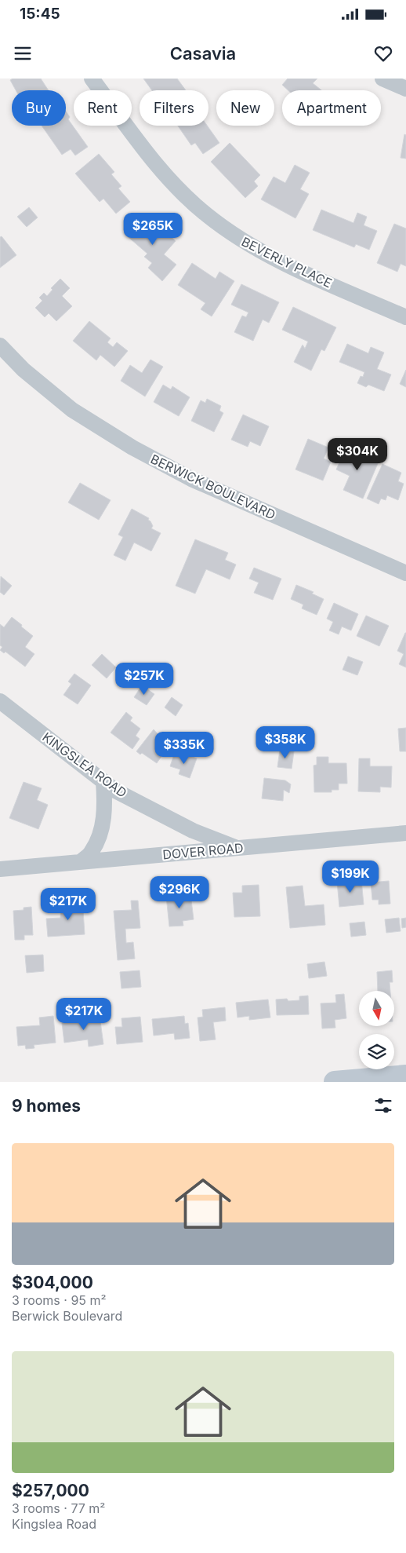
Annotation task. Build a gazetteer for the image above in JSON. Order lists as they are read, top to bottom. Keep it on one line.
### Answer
{"streets":{"street":["BEVERLY PLACE","BERWICK BOULEVARD","KINGSLEA ROAD","DOVER ROAD"]},"crossings":[["KINGSLEA ROAD","DOVER ROAD"]],"north":"bottom","page":{"status":"15:45","header":"Casavia","chip":["Buy","Rent","Filters","New","Apartment"],"price":["$265K","$304K","$257K","$358K","$335K","$199K","$296K","$217K","$217K"],"heading":"9 homes","list":[{"name":"$304,000","note":"3 rooms · 95 m² · Berwick Boulevard"},{"name":"$257,000","note":"3 rooms · 77 m² · Kingslea Road"}]}}
